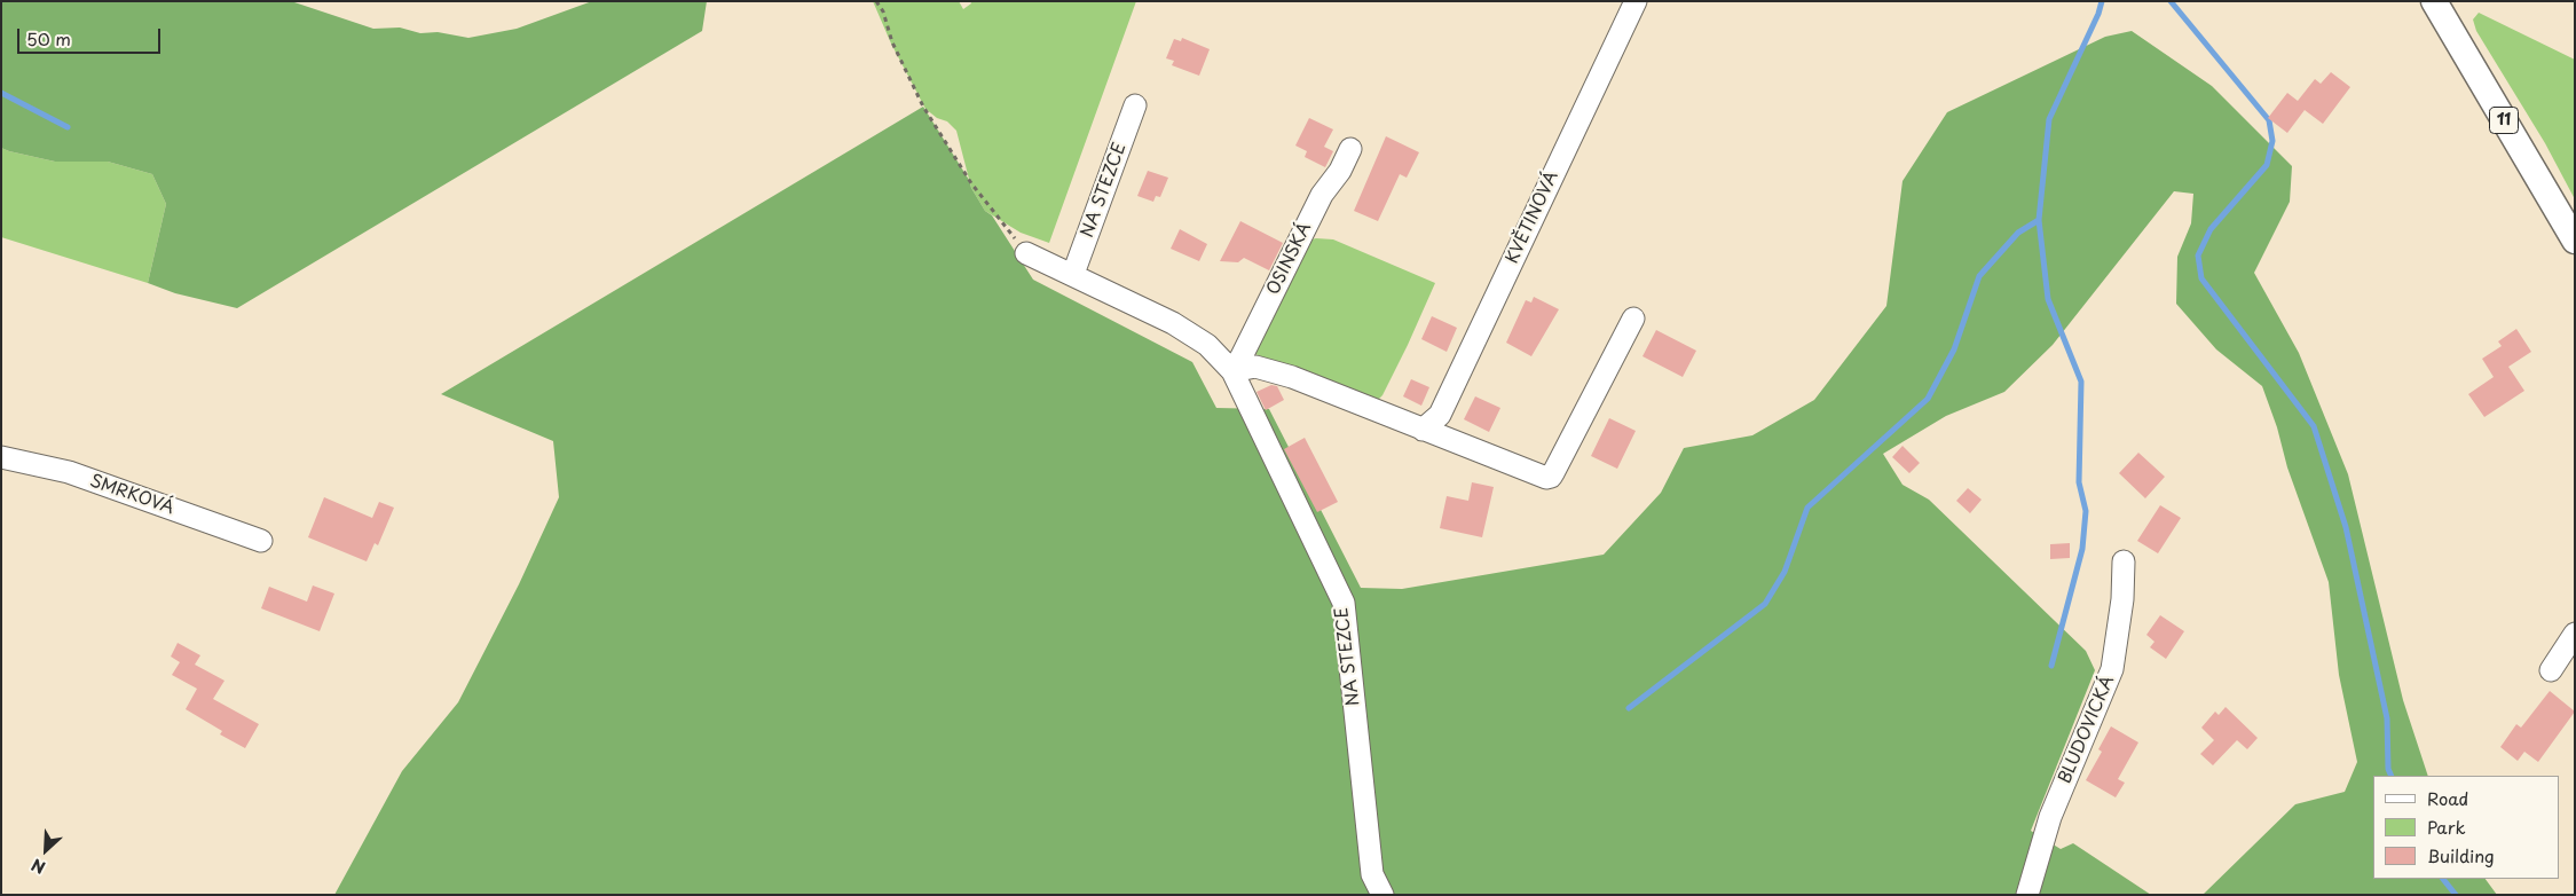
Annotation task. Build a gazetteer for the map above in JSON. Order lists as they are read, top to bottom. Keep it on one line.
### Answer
{"streets":{"main road":["11"],"street":["NA STEZCE","KVĚTINOVÁ","OSINSKÁ","SMRKOVÁ","BLUDOVICKÁ"]},"crossings":[["NA STEZCE","OSINSKÁ"]],"legend":["Road","Park","Building"],"scale_bar":"50 m","north":"bottom left"}
